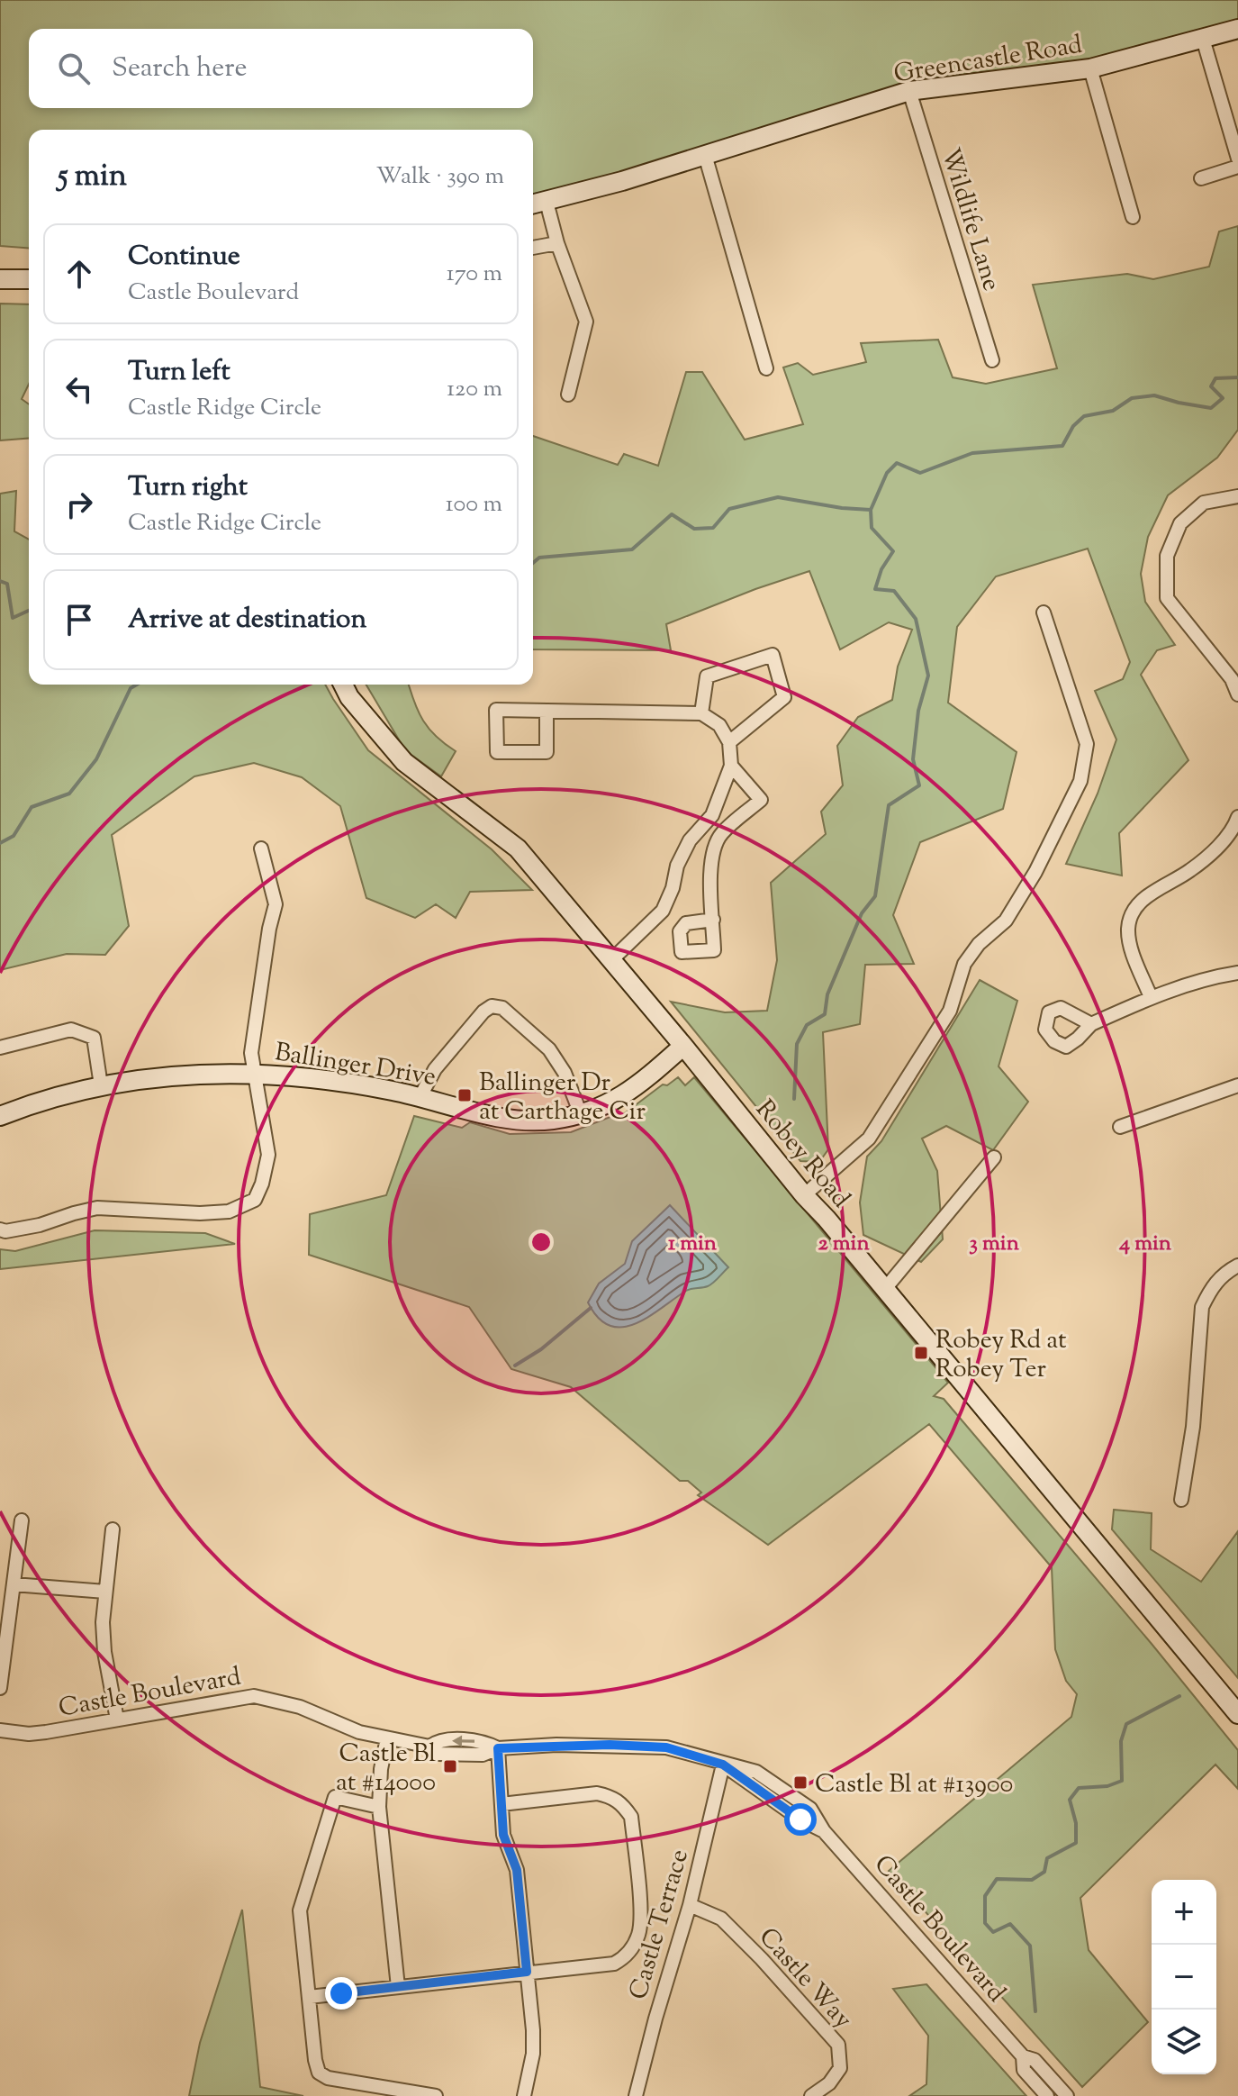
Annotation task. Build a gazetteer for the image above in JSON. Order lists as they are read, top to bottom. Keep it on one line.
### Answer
{"streets":{"street":["Greencastle Road","Wildlife Lane","Ballinger Drive","Robey Road","Castle Boulevard","Castle Terrace","Castle Way"]},"crossings":[["Greencastle Road","Wildlife Lane"],["Ballinger Drive","Robey Road"],["Castle Boulevard","Castle Terrace"],["Castle Terrace","Castle Way"]],"places":{"transit":["Ballinger Dr at Carthage Cir","Robey Rd at Robey Ter","Castle Bl at #14000","Castle Bl at #13900"]},"page":{"search":"Search here","heading":["5 min","Walk · 390 m"],"list":[["Continue","Castle Boulevard","170 m"],["Turn left","Castle Ridge Circle","120 m"],["Turn right","Castle Ridge Circle","100 m"],"Arrive at destination"],"map_buttons":["+","−"]},"rings":["1 min","2 min","3 min","4 min"]}
